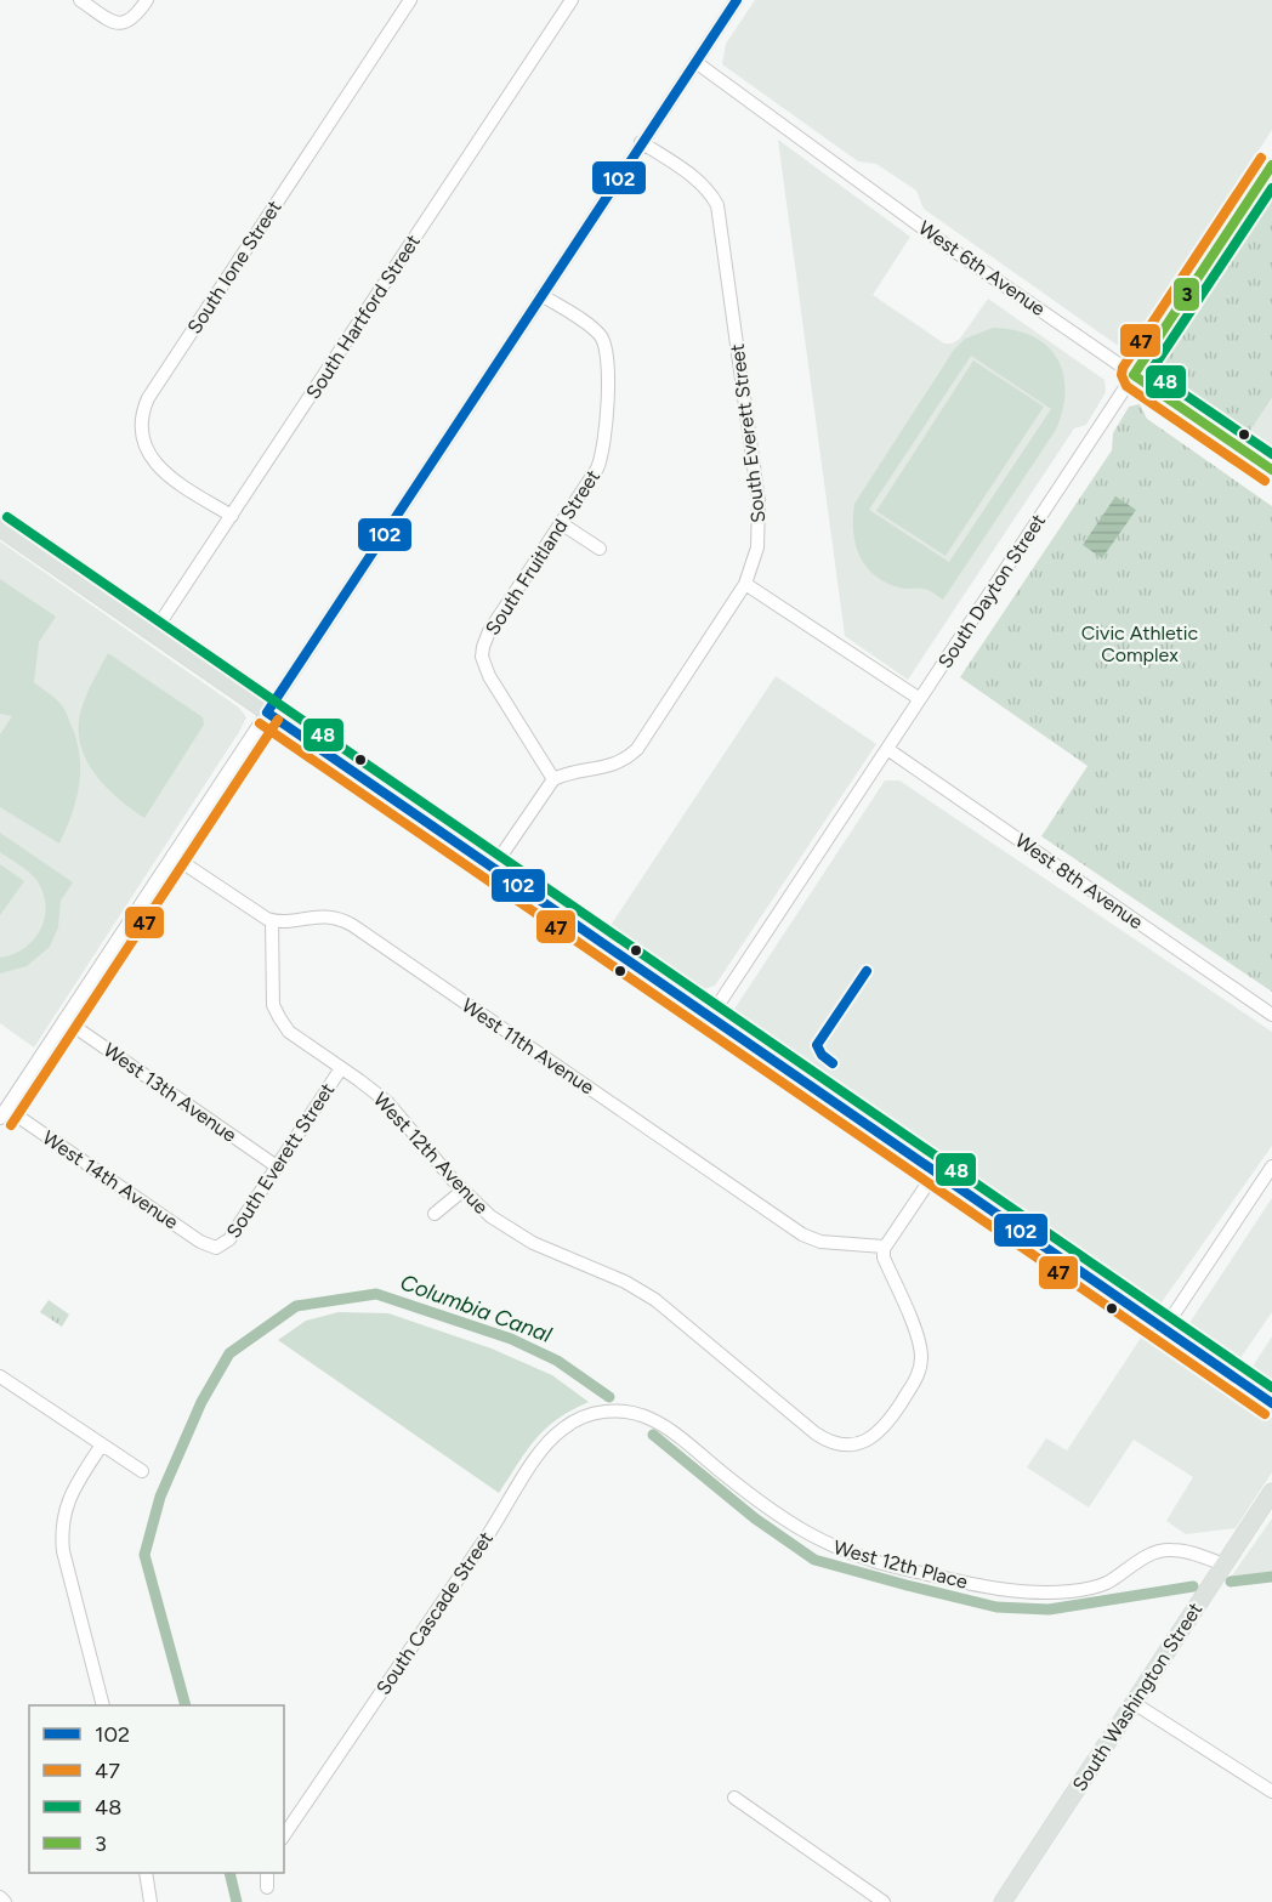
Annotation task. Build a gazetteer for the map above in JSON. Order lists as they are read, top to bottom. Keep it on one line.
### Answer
{"streets":{"main road":["South Washington Street"],"street":["South Ione Street","West 6th Avenue","South Hartford Street","South Everett Street","South Fruitland Street","South Dayton Street","West 8th Avenue","West 11th Avenue","West 13th Avenue","West 12th Avenue","West 14th Avenue","West 12th Place","South Cascade Street"]},"crossings":[["South Ione Street","South Hartford Street"],["West 6th Avenue","South Dayton Street"],["South Everett Street","South Fruitland Street"],["South Everett Street","West 13th Avenue"],["South Everett Street","West 12th Avenue"],["South Everett Street","West 14th Avenue"],["South Dayton Street","West 8th Avenue"],["West 11th Avenue","West 12th Avenue"],["West 12th Place","South Cascade Street"],["West 12th Place","South Washington Street"]],"water":["Columbia Canal"],"parks":["Civic Athletic Complex"],"lines":["transit line 102","transit line 47","transit line 3","transit line 48"],"legend":["102","47","48","3"]}
